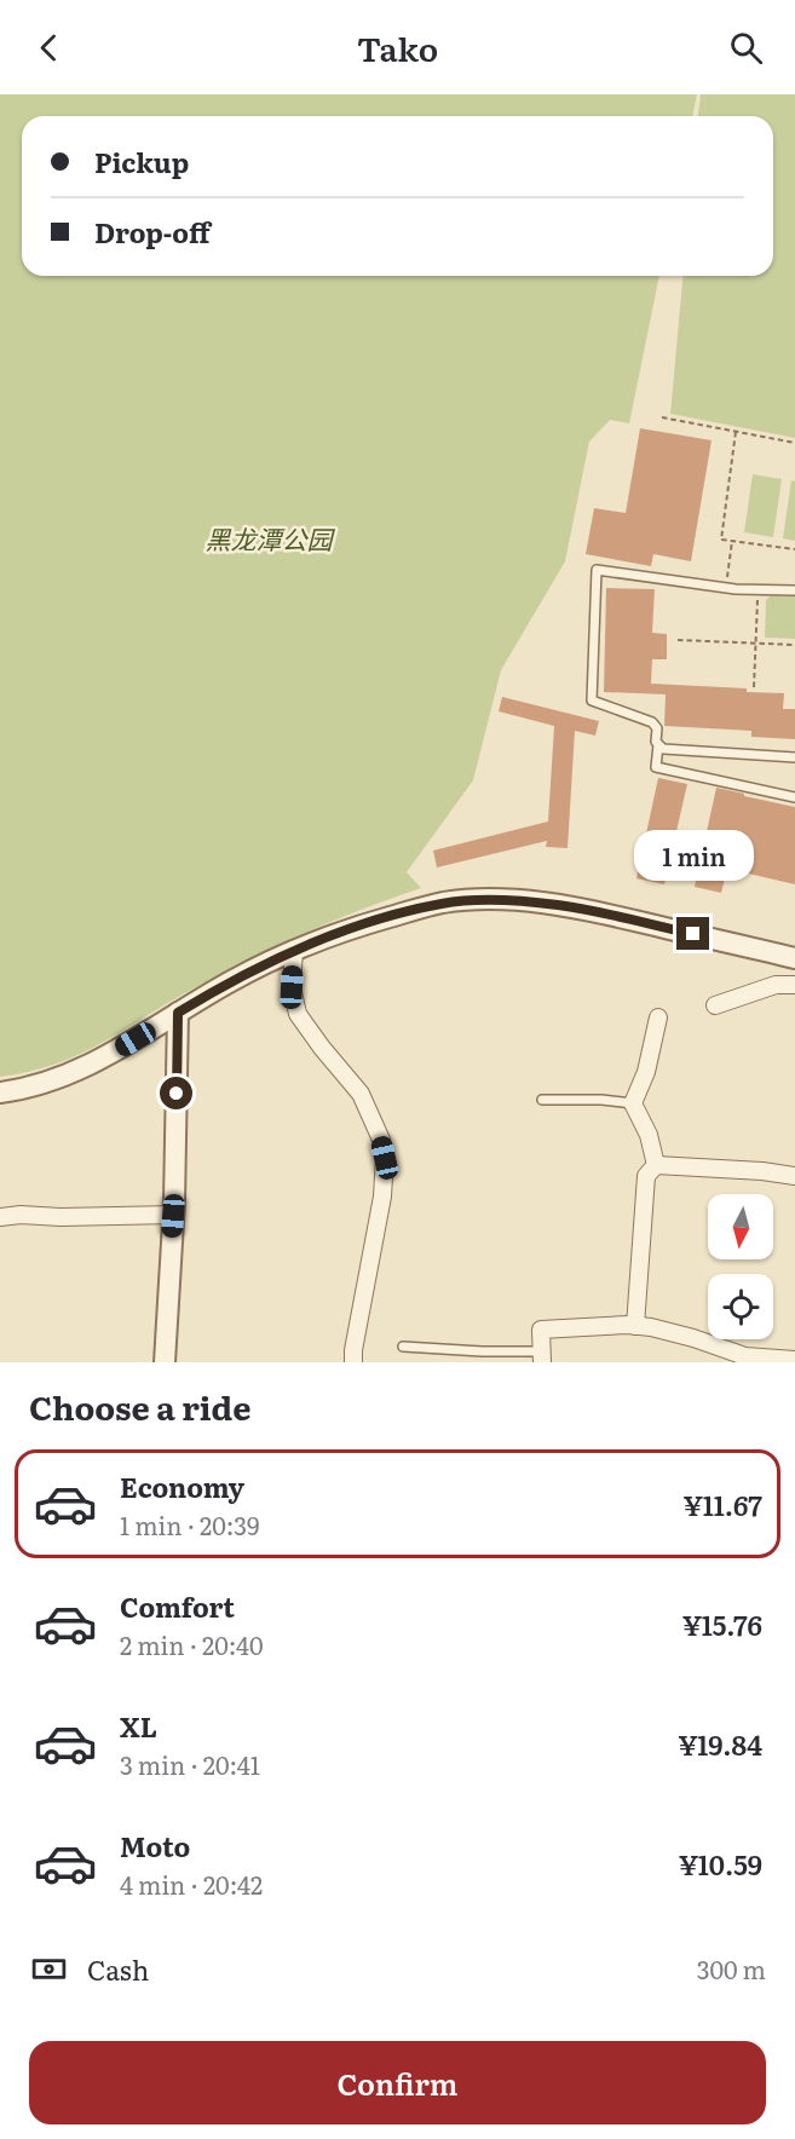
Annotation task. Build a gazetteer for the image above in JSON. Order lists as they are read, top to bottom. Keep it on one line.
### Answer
{"parks":["黑龙潭公园"],"north":"bottom","page":{"header":"Tako","banner":["Pickup","Drop-off"],"bubble":"1 min","heading":"Choose a ride","list":[{"name":"Economy","note":"1 min · 20:39","value":"¥11.67"},{"name":"Comfort","note":"2 min · 20:40","value":"¥15.76"},{"name":"XL","note":"3 min · 20:41","value":"¥19.84"},{"name":"Moto","note":"4 min · 20:42","value":"¥10.59"}],"pay":["Cash","300 m"],"buttons":"Confirm"}}
